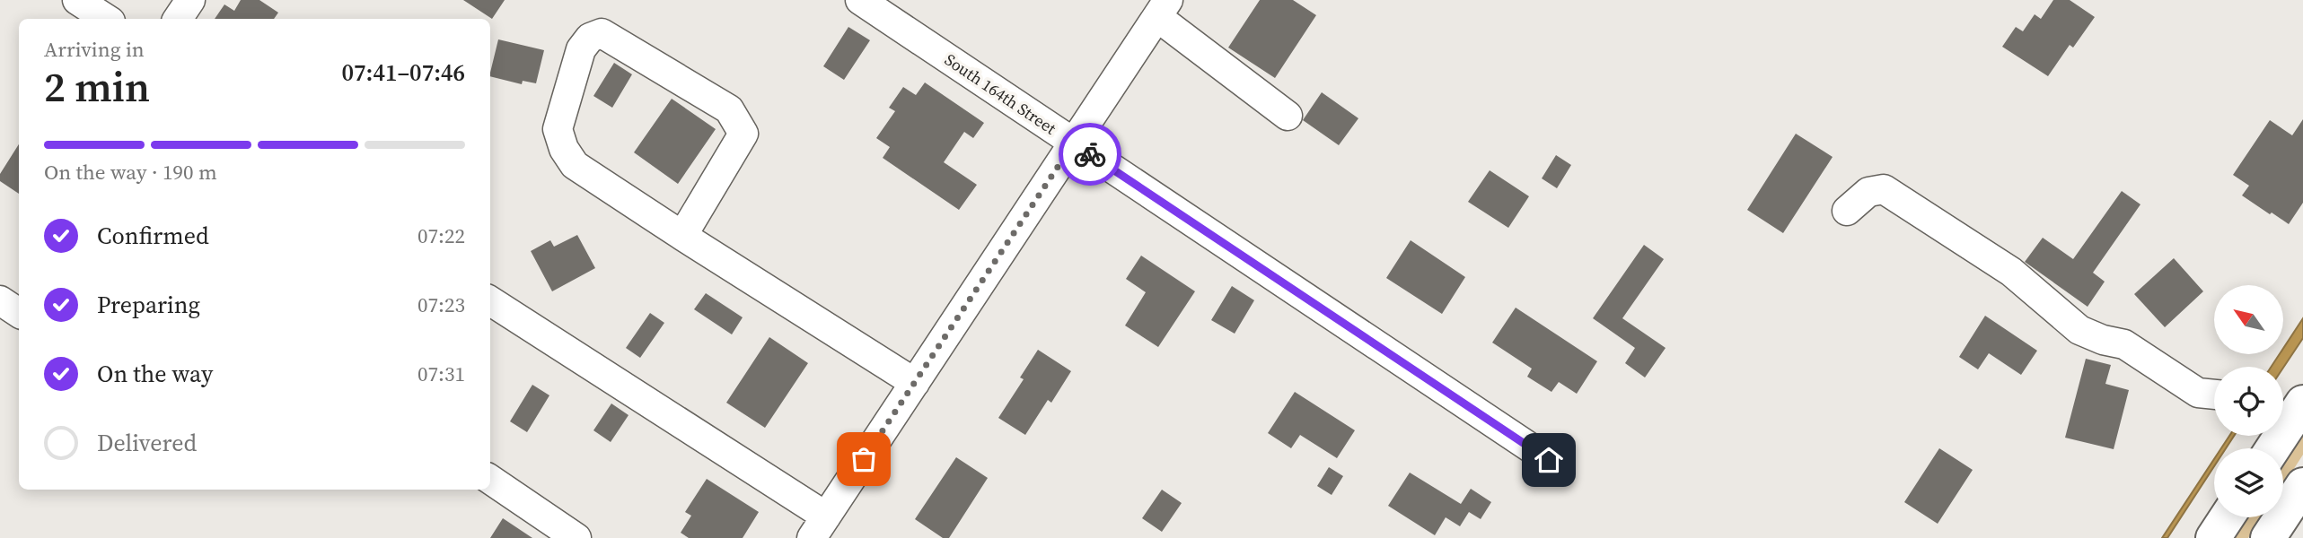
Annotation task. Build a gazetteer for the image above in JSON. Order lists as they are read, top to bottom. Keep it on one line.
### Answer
{"streets":{"street":["South 164th Street"]},"north":"top left","page":{"heading":["2 min","Arriving in","07:41–07:46"],"bar":"On the way · 190 m","list":[["Confirmed","07:22"],["Preparing","07:23"],["On the way","07:31"],"Delivered"]}}
